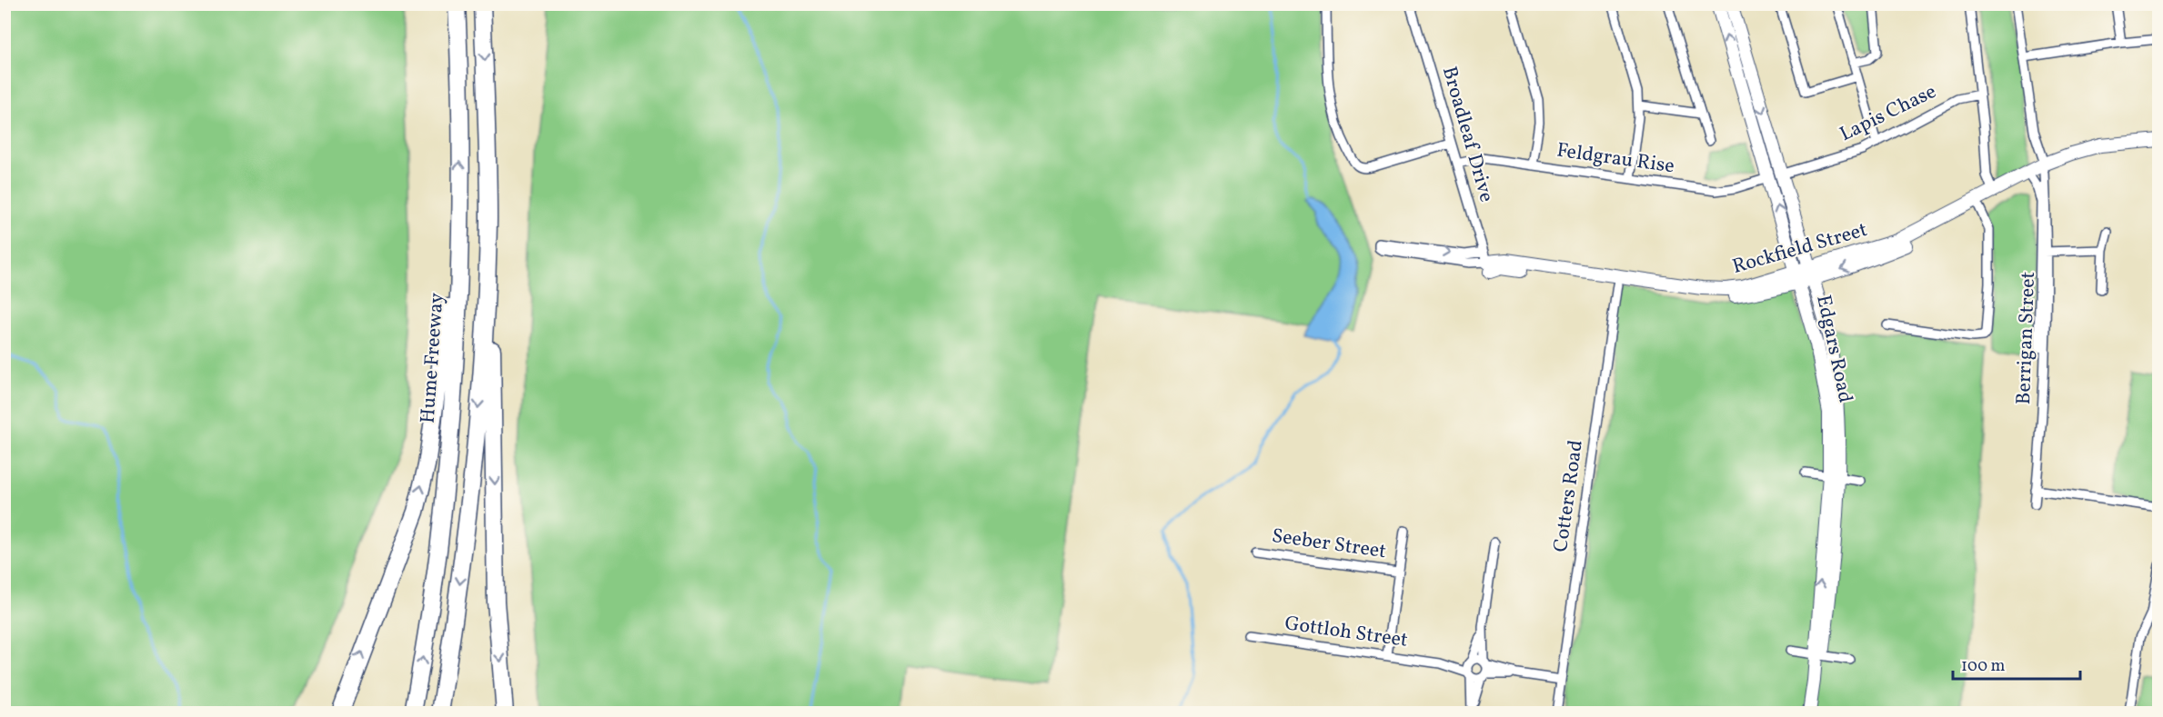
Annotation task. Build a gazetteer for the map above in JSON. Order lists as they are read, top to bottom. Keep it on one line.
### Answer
{"streets":{"highway":["Hume Freeway"],"main road":["Rockfield Street","Edgars Road"],"street":["Lapis Chase","Broadleaf Drive","Feldgrau Rise","Berrigan Street","Cotters Road","Seeber Street","Gottloh Street"]},"crossings":[["Lapis Chase","Edgars Road"],["Broadleaf Drive","Feldgrau Rise"],["Broadleaf Drive","Rockfield Street"],["Feldgrau Rise","Edgars Road"],["Rockfield Street","Berrigan Street"],["Rockfield Street","Edgars Road"],["Rockfield Street","Cotters Road"]],"scale_bar":"100 m"}
